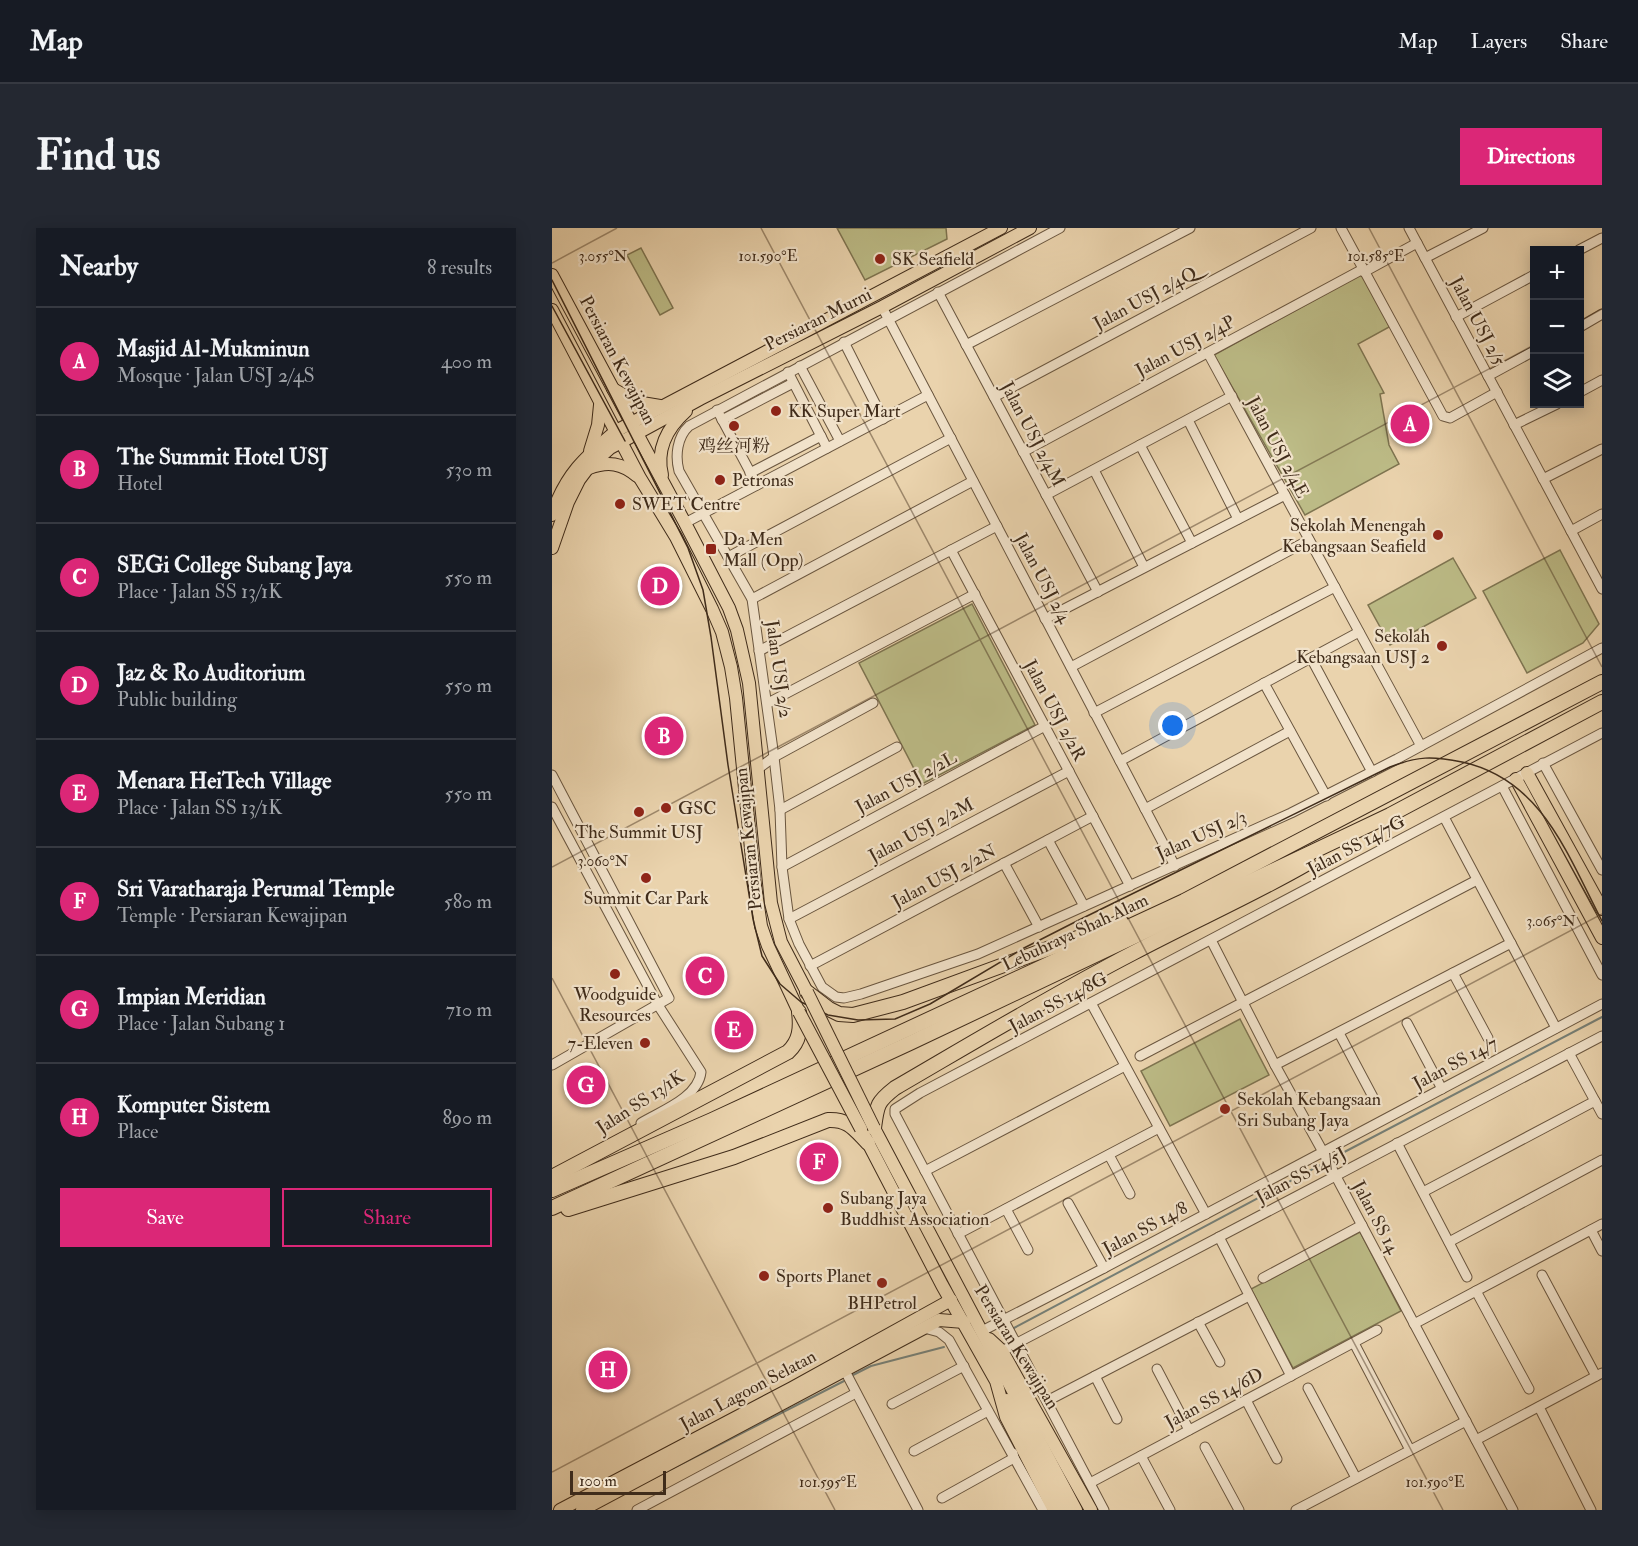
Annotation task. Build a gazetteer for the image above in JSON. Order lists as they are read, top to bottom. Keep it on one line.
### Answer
{"streets":{"highway":["Lebuhraya Shah Alam"],"main road":["Persiaran Murni","Persiaran Kewajipan","Jalan Lagoon Selatan"],"street":["Jalan USJ 2/4Q","Jalan USJ 2/5","Jalan USJ 2/4P","Jalan USJ 2/4M","Jalan USJ 2/4E","Jalan USJ 2/4","Jalan USJ 2/2","Jalan USJ 2/2R","Jalan USJ 2/2L","Jalan USJ 2/2M","Jalan USJ 2/3","Jalan SS 14/7G","Jalan USJ 2/2N","Jalan SS 14/8G","Jalan SS 14/7","Jalan SS 13/1K","Jalan SS 14/5J","Jalan SS 14","Jalan SS 14/8","Jalan SS 14/6D"]},"crossings":[["Jalan USJ 2/4Q","Jalan USJ 2/4M"],["Persiaran Murni","Persiaran Kewajipan"],["Persiaran Murni","Jalan USJ 2/4"],["Jalan USJ 2/5","Jalan USJ 2/4P"],["Jalan USJ 2/4P","Jalan USJ 2/4M"],["Jalan USJ 2/4P","Jalan USJ 2/4E"],["Persiaran Kewajipan","Jalan SS 14/5J"],["Persiaran Kewajipan","Jalan SS 14/8"],["Persiaran Kewajipan","Jalan Lagoon Selatan"],["Jalan USJ 2/4M","Jalan USJ 2/2"],["Jalan USJ 2/4E","Jalan USJ 2/3"],["Jalan USJ 2/4","Jalan USJ 2/2"],["Jalan USJ 2/4","Jalan USJ 2/3"],["Jalan USJ 2/2","Jalan USJ 2/2L"],["Jalan USJ 2/2","Jalan USJ 2/2M"],["Jalan USJ 2/2","Jalan USJ 2/3"],["Jalan USJ 2/2","Jalan USJ 2/2N"],["Jalan USJ 2/2R","Jalan USJ 2/2L"],["Jalan USJ 2/2R","Jalan USJ 2/2M"],["Jalan USJ 2/2R","Jalan USJ 2/3"],["Jalan USJ 2/2R","Jalan USJ 2/2N"],["Jalan USJ 2/3","Jalan USJ 2/2N"],["Jalan SS 14/7G","Jalan SS 14/8G"],["Jalan SS 14/7G","Jalan SS 14"],["Jalan SS 14/8G","Jalan SS 14"],["Jalan SS 14/7","Jalan SS 14"],["Jalan SS 14/7","Jalan SS 14/8"],["Jalan SS 14/5J","Jalan SS 14"],["Jalan SS 14","Jalan SS 14/8"]],"places":{"other":["SK Seafield","KK Super Mart","鸡丝河粉","Petronas","SWET Centre","Sekolah Menengah Kebangsaan Seafield","Sekolah Kebangsaan USJ 2","GSC","The Summit USJ","Summit Car Park","Woodguide Resources","7-Eleven","Sekolah Kebangsaan Sri Subang Jaya","Subang Jaya Buddhist Association","Sports Planet","BHPetrol"],"transit":["Da Men Mall (Opp)"]},"scale_bar":"100 m","page":{"header":"Map","nav":["Map","Layers","Share"],"buttons":["Directions",["Save","Share"]],"title":"Find us","heading":["Nearby","8 results"],"map_buttons":["+","−"],"list":[{"mark":"A","name":"Masjid Al-Mukminun","note":"Mosque · Jalan USJ 2/4S","value":"400 m"},{"mark":"B","name":"The Summit Hotel USJ","note":"Hotel","value":"530 m"},{"mark":"C","name":"SEGi College Subang Jaya","note":"Place · Jalan SS 13/1K","value":"550 m"},{"mark":"D","name":"Jaz & Ro Auditorium","note":"Public building","value":"550 m"},{"mark":"E","name":"Menara HeiTech Village","note":"Place · Jalan SS 13/1K","value":"550 m"},{"mark":"F","name":"Sri Varatharaja Perumal Temple","note":"Temple · Persiaran Kewajipan","value":"580 m"},{"mark":"G","name":"Impian Meridian","note":"Place · Jalan Subang 1","value":"710 m"},{"mark":"H","name":"Komputer Sistem","note":"Place","value":"890 m"}],"pins":["A","D","B","C","E","G","F","H"],"scale":"100 m"},"coordinates":["3.055°N","101.590°E","101.585°E","3.060°N","3.065°N","101.595°E"]}
